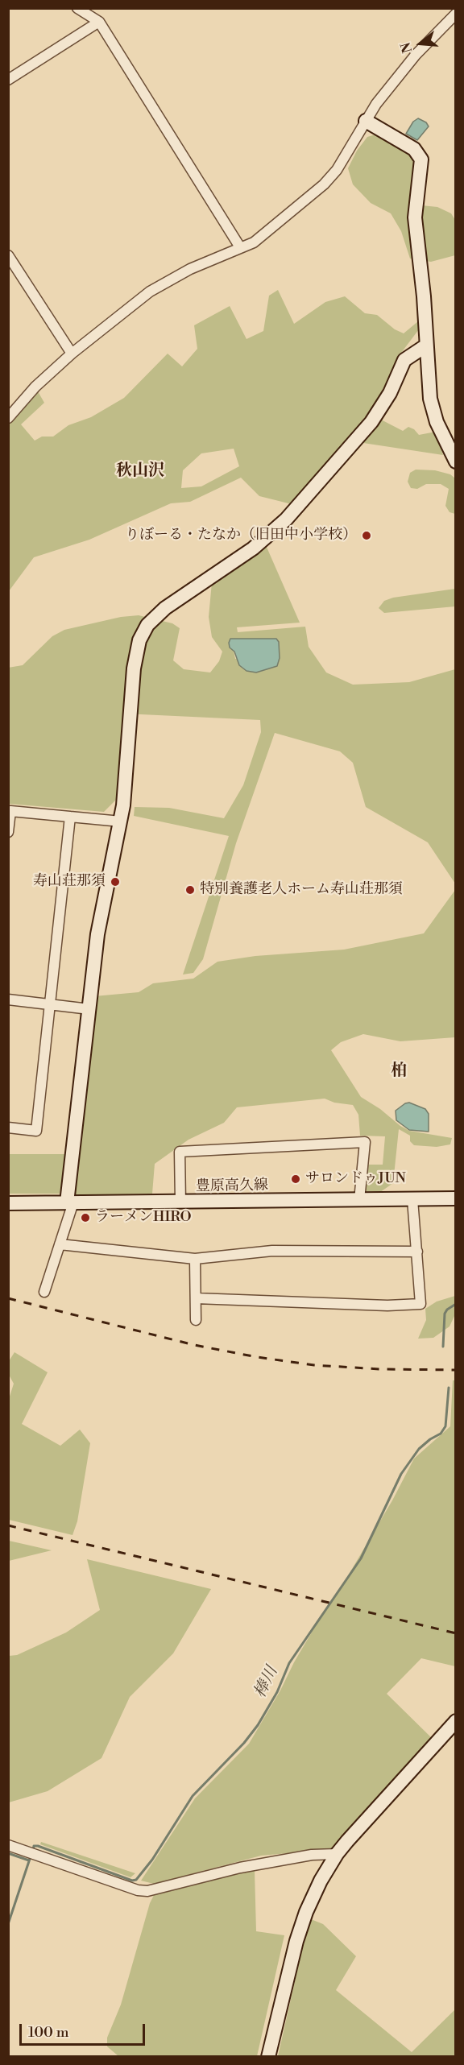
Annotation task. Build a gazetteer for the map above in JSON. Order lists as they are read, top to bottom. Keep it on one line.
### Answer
{"streets":{"street":["豊原高久線"]},"districts":["秋山沢","柏"],"water":["棒川"],"places":["りぼーる・たなか（旧田中小学校）","寿山荘那須","特別養護老人ホーム寿山荘那須","サロンドゥJUN","ラーメンHIRO"],"scale_bar":"100 m","north":"left"}
